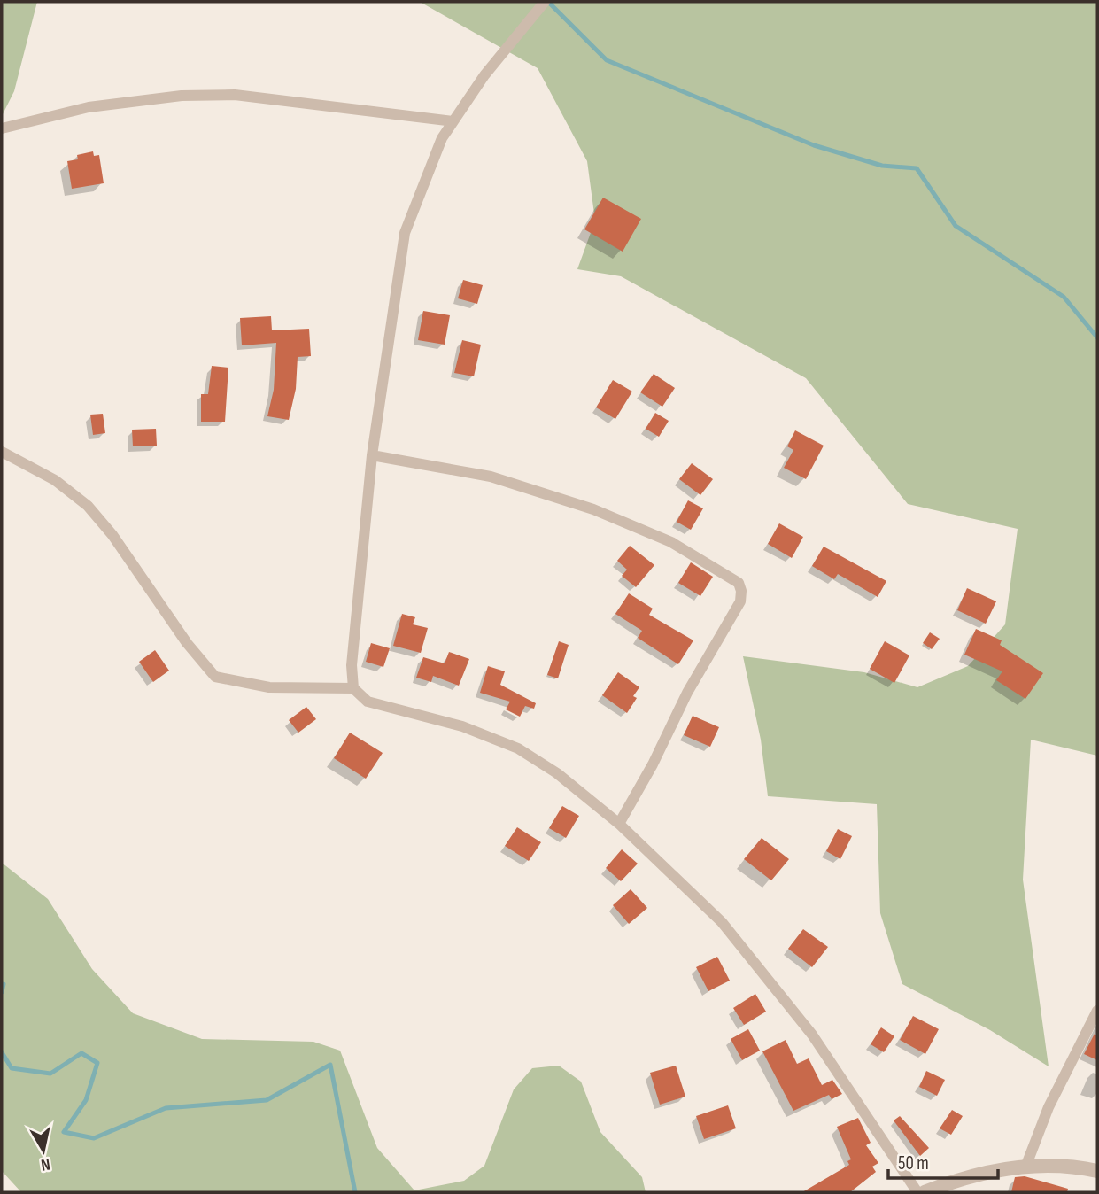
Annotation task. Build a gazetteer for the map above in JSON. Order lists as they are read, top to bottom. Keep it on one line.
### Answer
{"scale_bar":"50 m","north":"bottom"}
